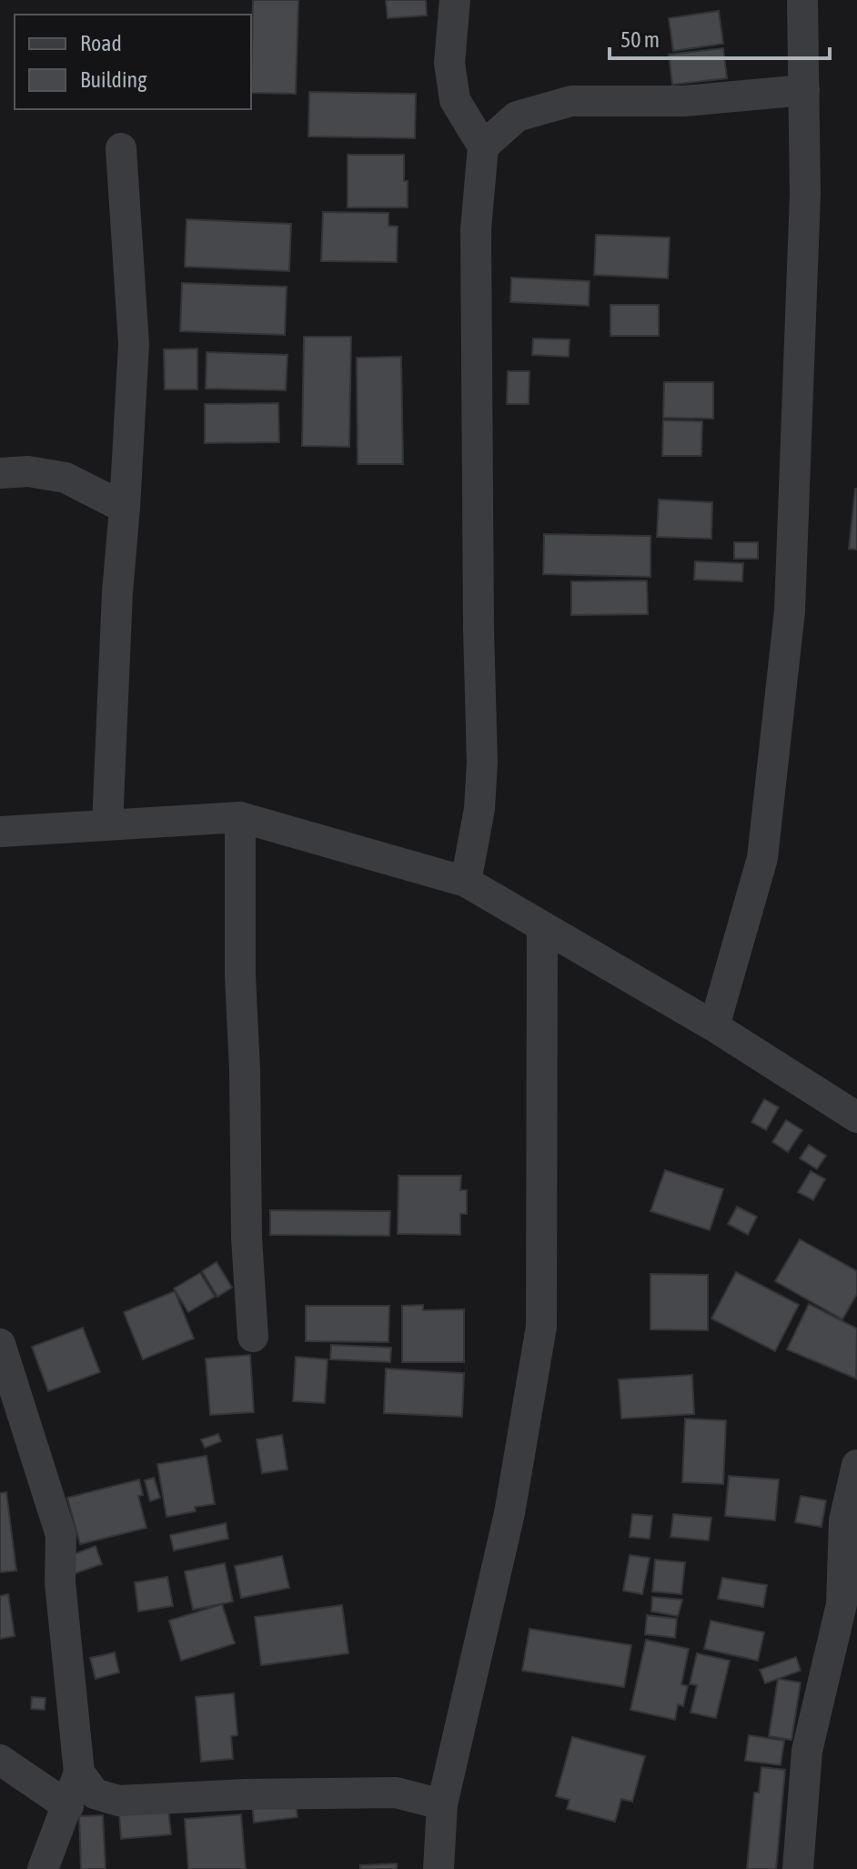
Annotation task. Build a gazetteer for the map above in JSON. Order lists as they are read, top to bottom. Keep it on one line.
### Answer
{"legend":["Road","Building"],"scale_bar":"50 m"}
